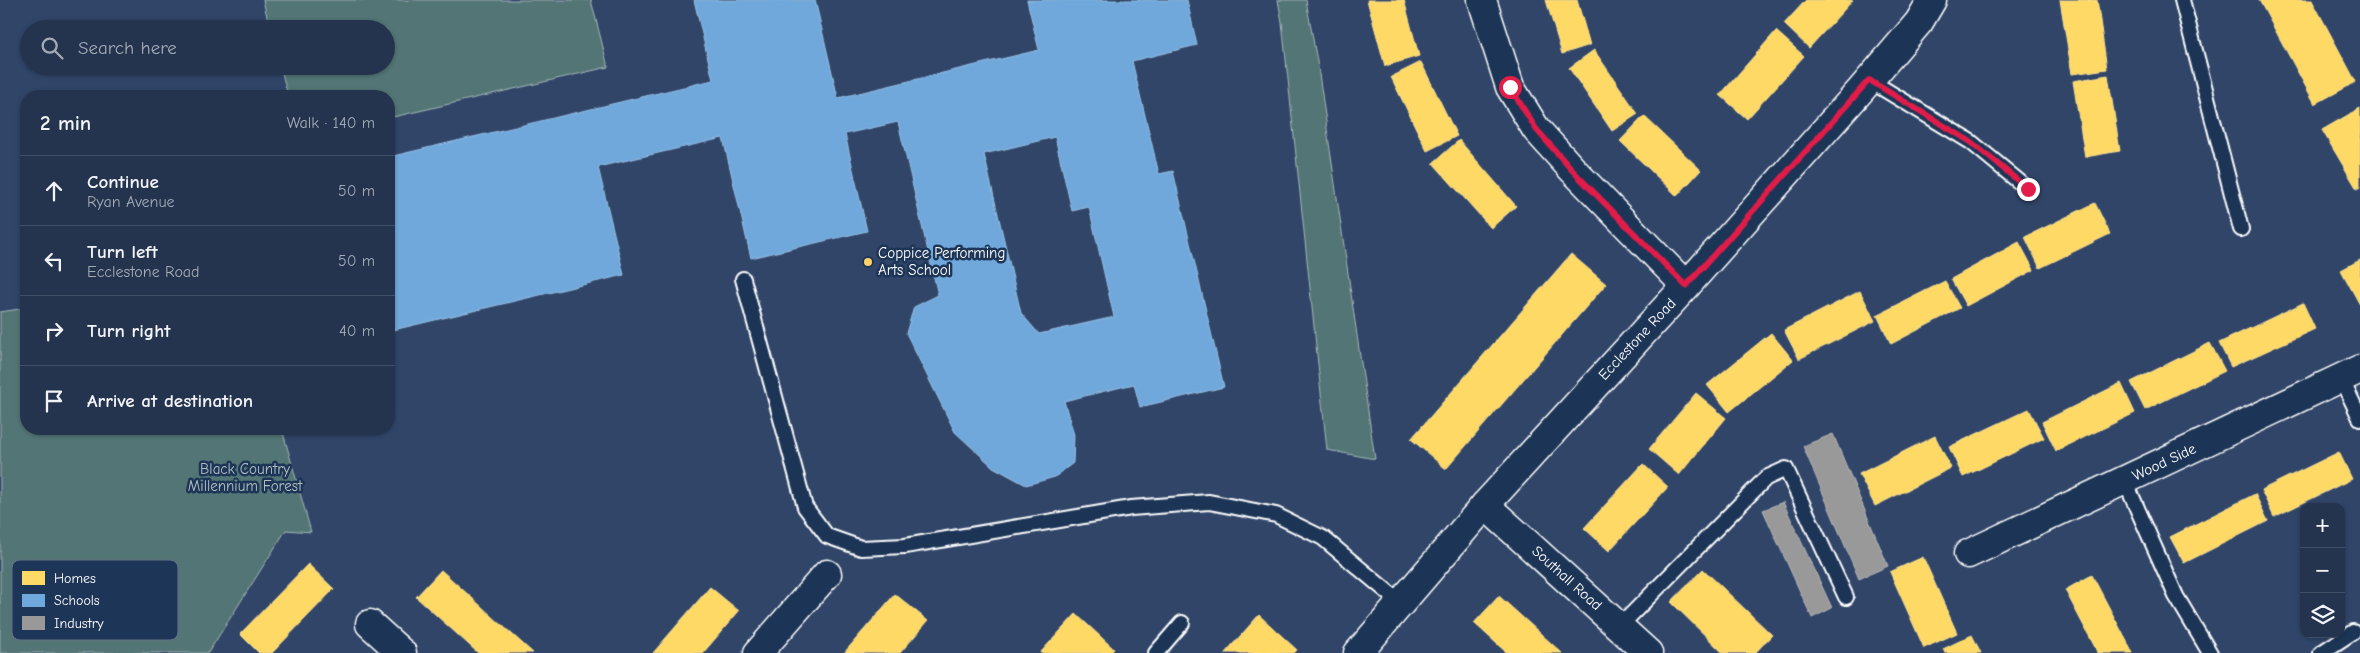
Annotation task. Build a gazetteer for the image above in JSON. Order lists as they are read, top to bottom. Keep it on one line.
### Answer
{"streets":{"street":["Ecclestone Road","Wood Side","Southall Road"]},"crossings":[["Ecclestone Road","Southall Road"]],"parks":["Black Country Millennium Forest"],"places":["Coppice Performing Arts School"],"legend":["Homes","Schools","Industry"],"page":{"search":"Search here","heading":["2 min","Walk · 140 m"],"list":[["Continue","Ryan Avenue","50 m"],["Turn left","Ecclestone Road","50 m"],["Turn right","40 m"],"Arrive at destination"],"map_buttons":["+","−"]}}
